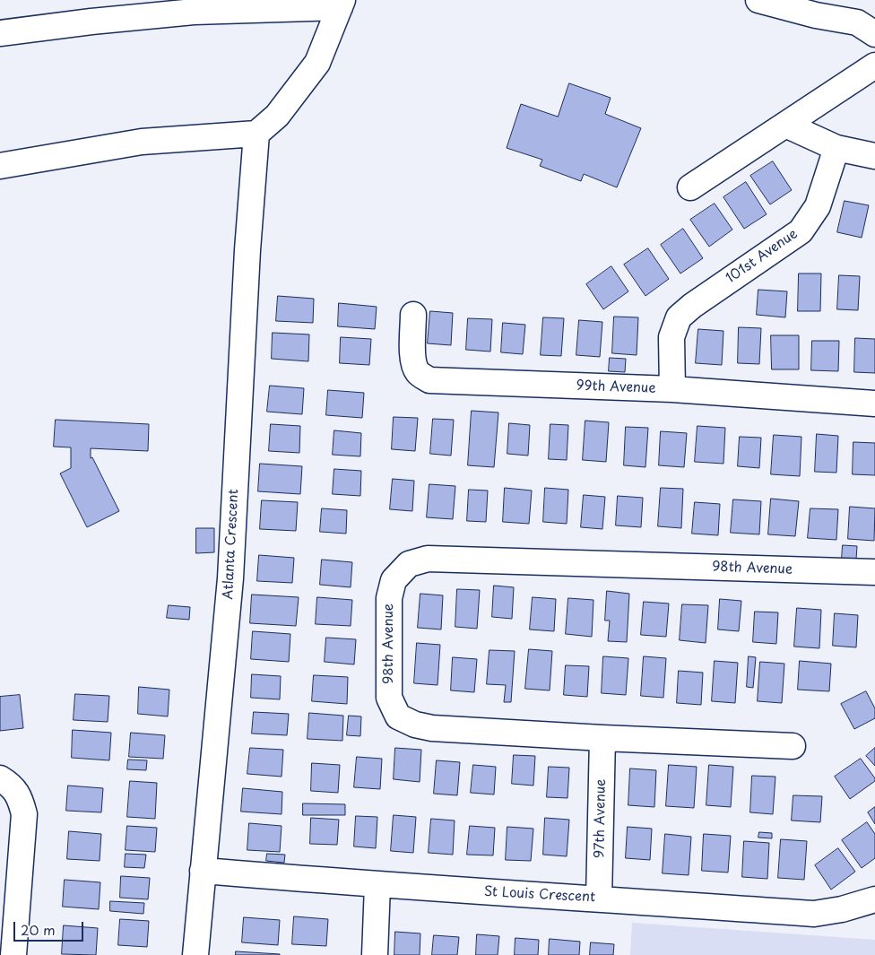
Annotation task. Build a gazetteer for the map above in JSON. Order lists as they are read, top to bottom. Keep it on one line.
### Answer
{"streets":{"street":["101st Avenue","99th Avenue","Atlanta Crescent","98th Avenue","97th Avenue","St Louis Crescent"]},"crossings":[["101st Avenue","99th Avenue"],["Atlanta Crescent","St Louis Crescent"],["98th Avenue","97th Avenue"],["97th Avenue","St Louis Crescent"]],"scale_bar":"20 m"}
